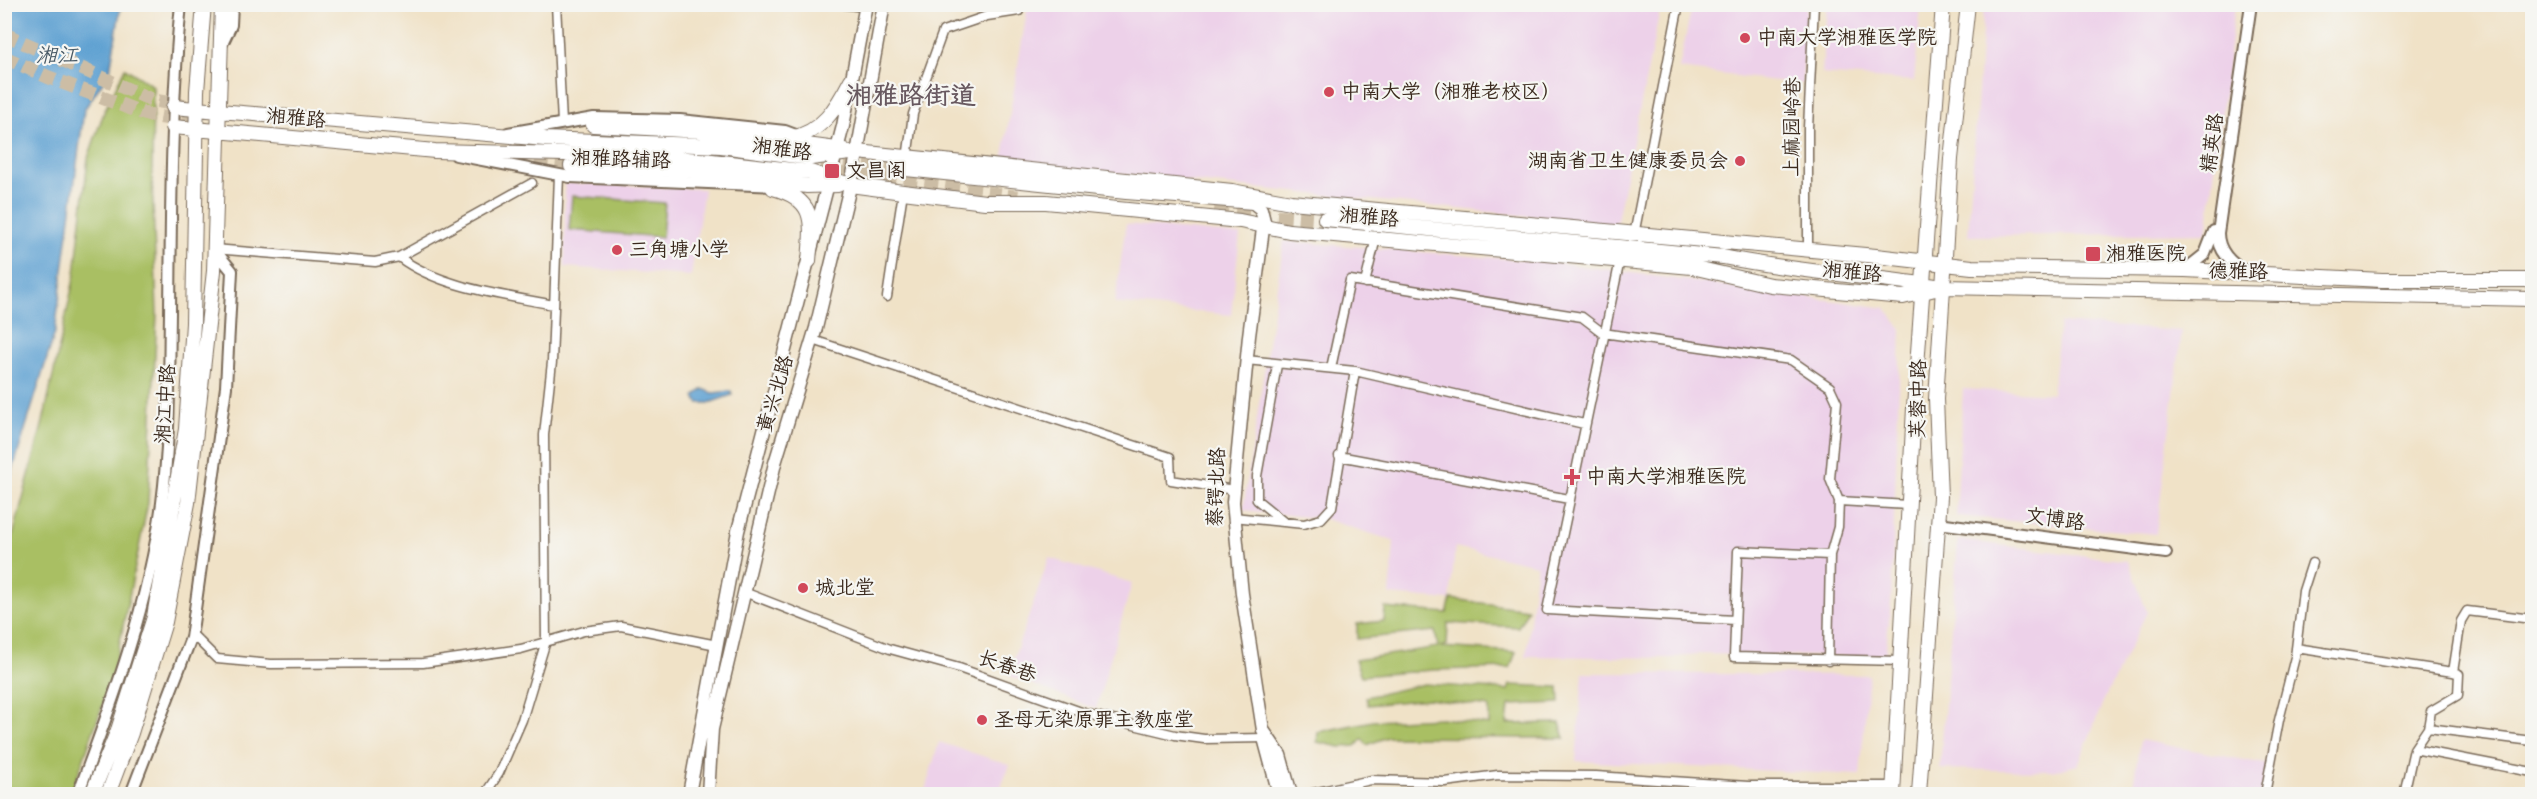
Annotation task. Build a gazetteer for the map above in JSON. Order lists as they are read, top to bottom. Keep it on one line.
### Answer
{"streets":{"main road":["湘雅路","德雅路","黄兴北路","芙蓉中路","湘江中路","蔡锷北路"],"street":["上麻园岭巷","精英路","湘雅路辅路","文博路","长春巷"]},"crossings":[["湘雅路","上麻园岭巷"],["湘雅路","湘雅路辅路"],["湘雅路","德雅路"],["湘雅路","黄兴北路"],["湘雅路","芙蓉中路"],["湘雅路","湘江中路"],["湘雅路","蔡锷北路"],["精英路","德雅路"],["德雅路","芙蓉中路"],["黄兴北路","长春巷"],["芙蓉中路","文博路"],["蔡锷北路","长春巷"]],"districts":["湘雅路街道"],"water":["湘江"],"places":{"other":["中南大学湘雅医学院","中南大学（湘雅老校区）","湖南省卫生健康委员会","三角塘小学","城北堂","圣母无染原罪主教座堂"],"transit":["文昌阁","湘雅医院"],"health":["中南大学湘雅医院"]}}
